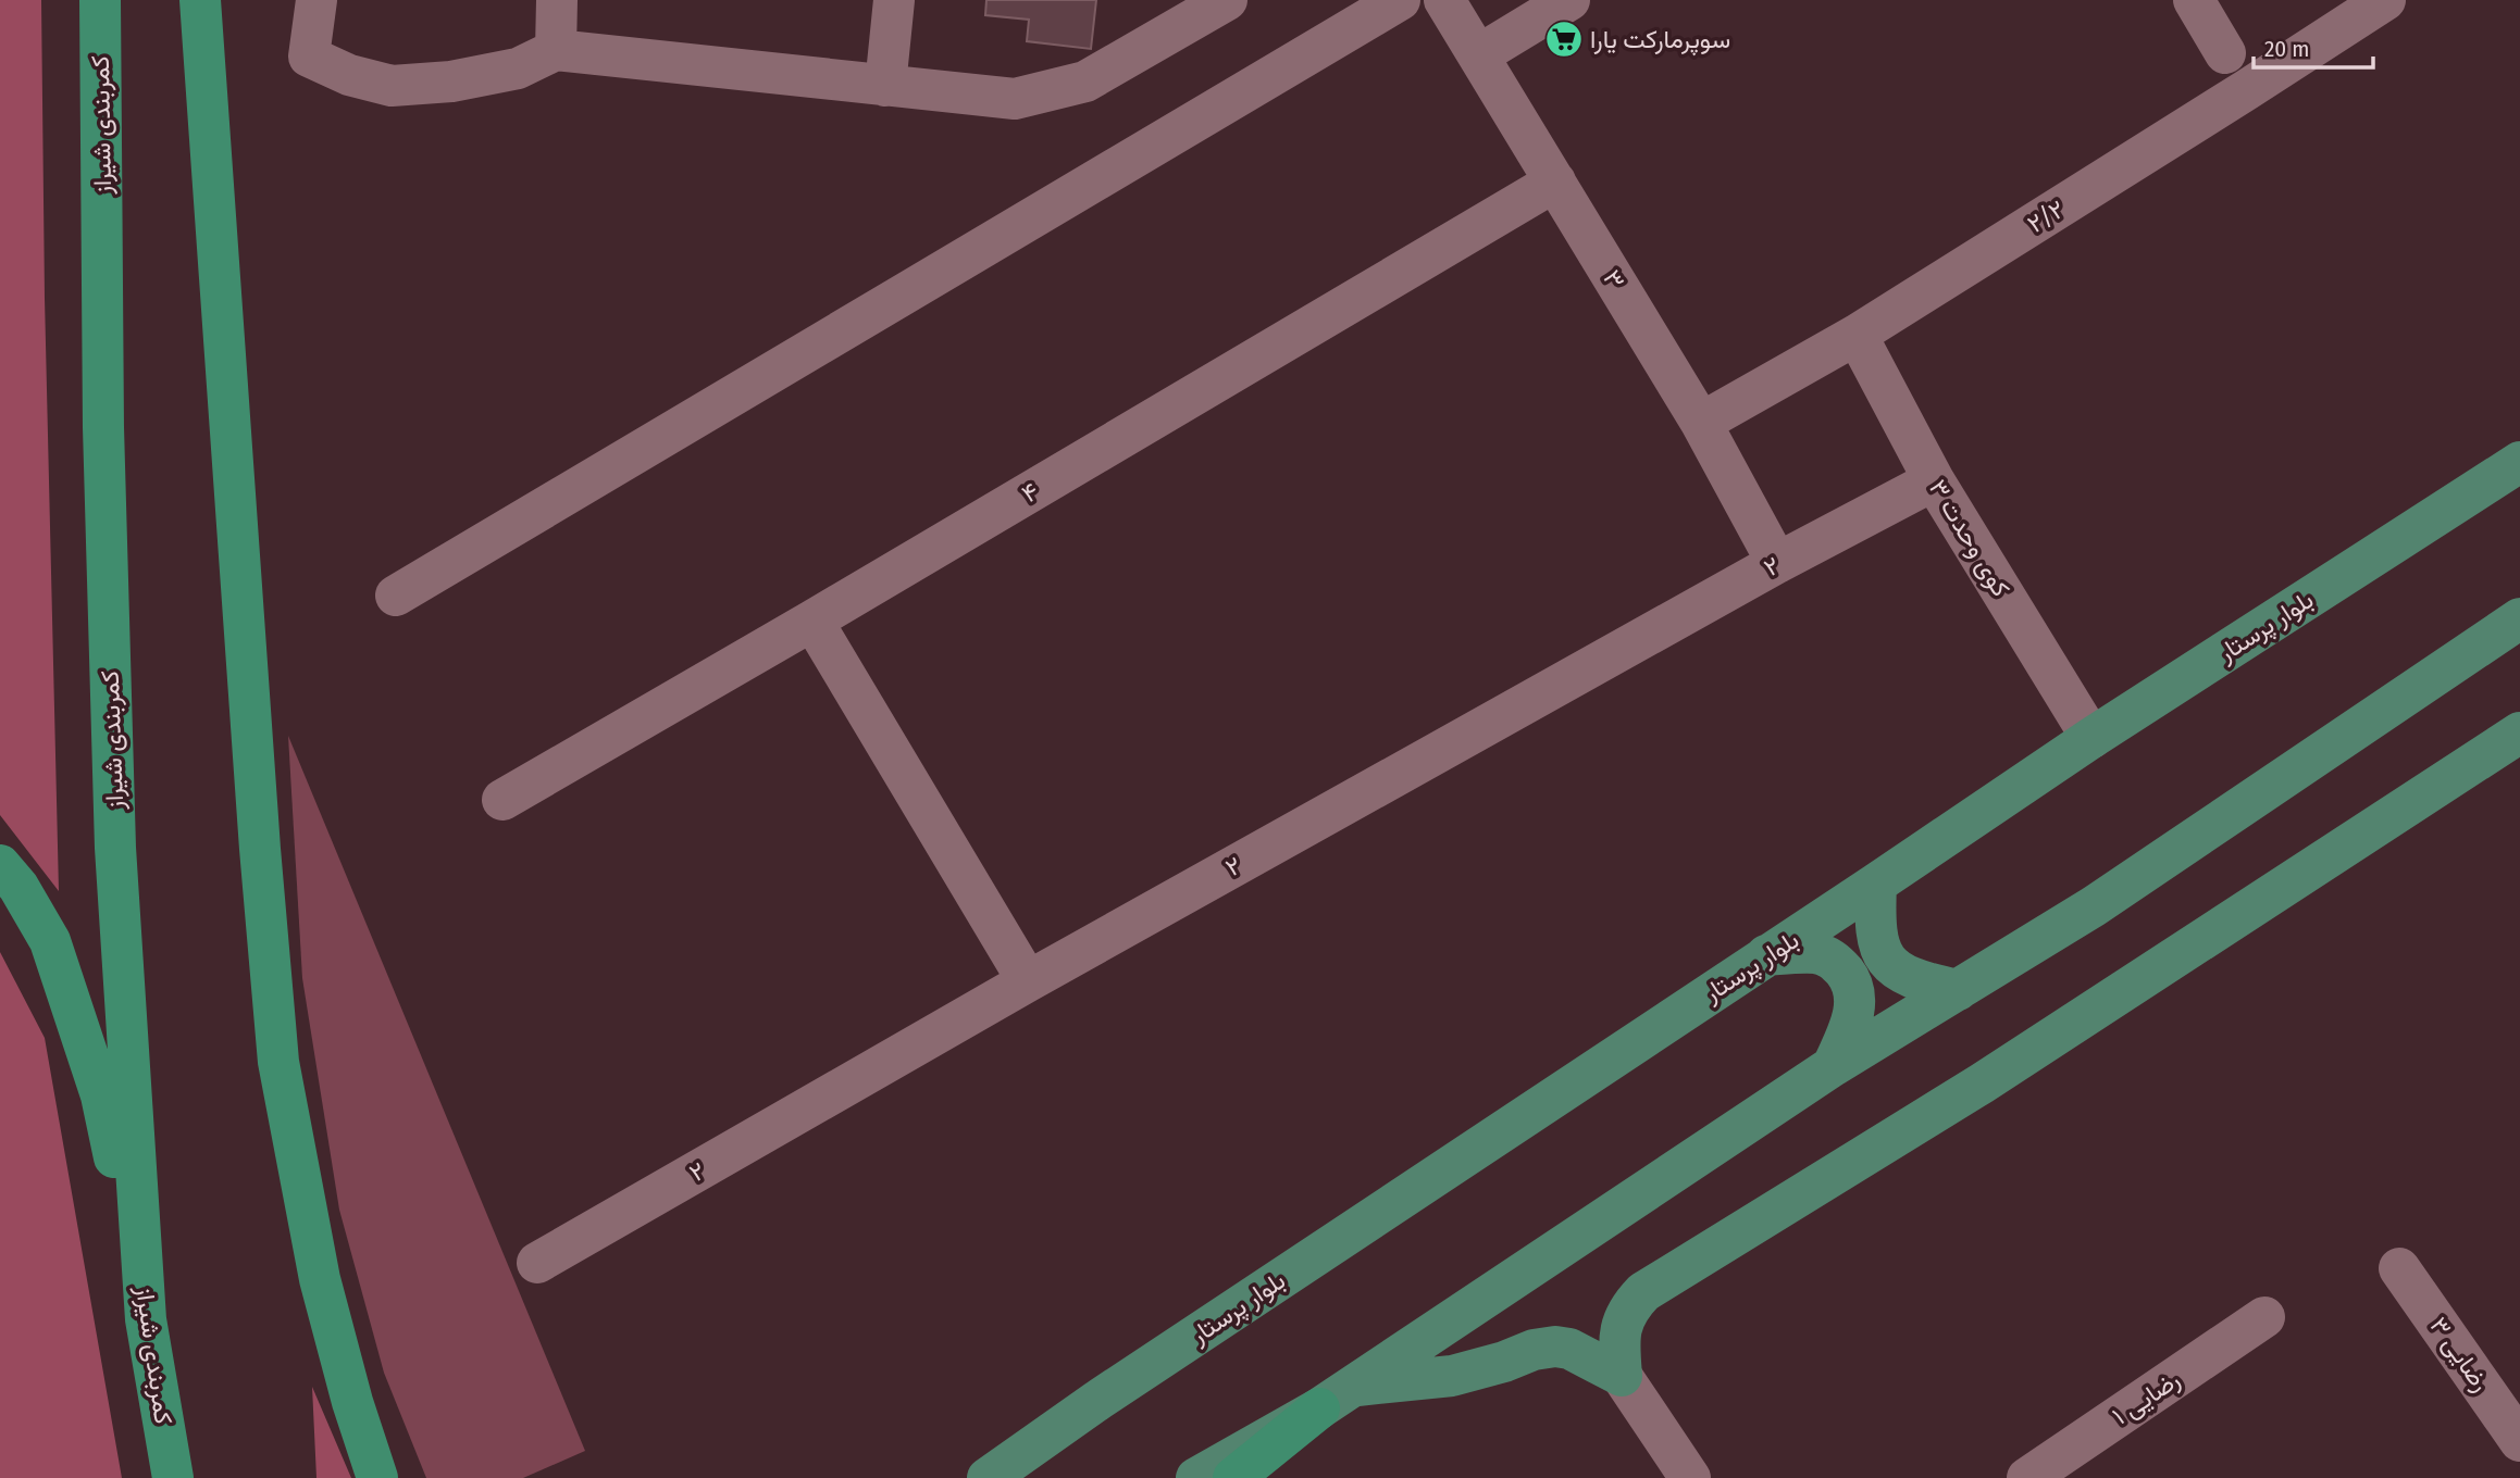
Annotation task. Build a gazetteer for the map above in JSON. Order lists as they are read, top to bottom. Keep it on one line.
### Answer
{"streets":{"highway":["کمربندی شیراز"],"main road":["بلوار پرستار"],"street":["۲/۲","۳","۴","کوی وحدت ۳","۲","رضایی ۳","رضایی ۱"]},"crossings":[["۲/۲","۳"],["۲/۲","کوی وحدت ۳"],["۳","۴"],["۳","۲"],["کوی وحدت ۳","۲"],["کوی وحدت ۳","بلوار پرستار"]],"places":{"supermarket":["سوپرمارکت یارا"]},"scale_bar":"20 m"}
